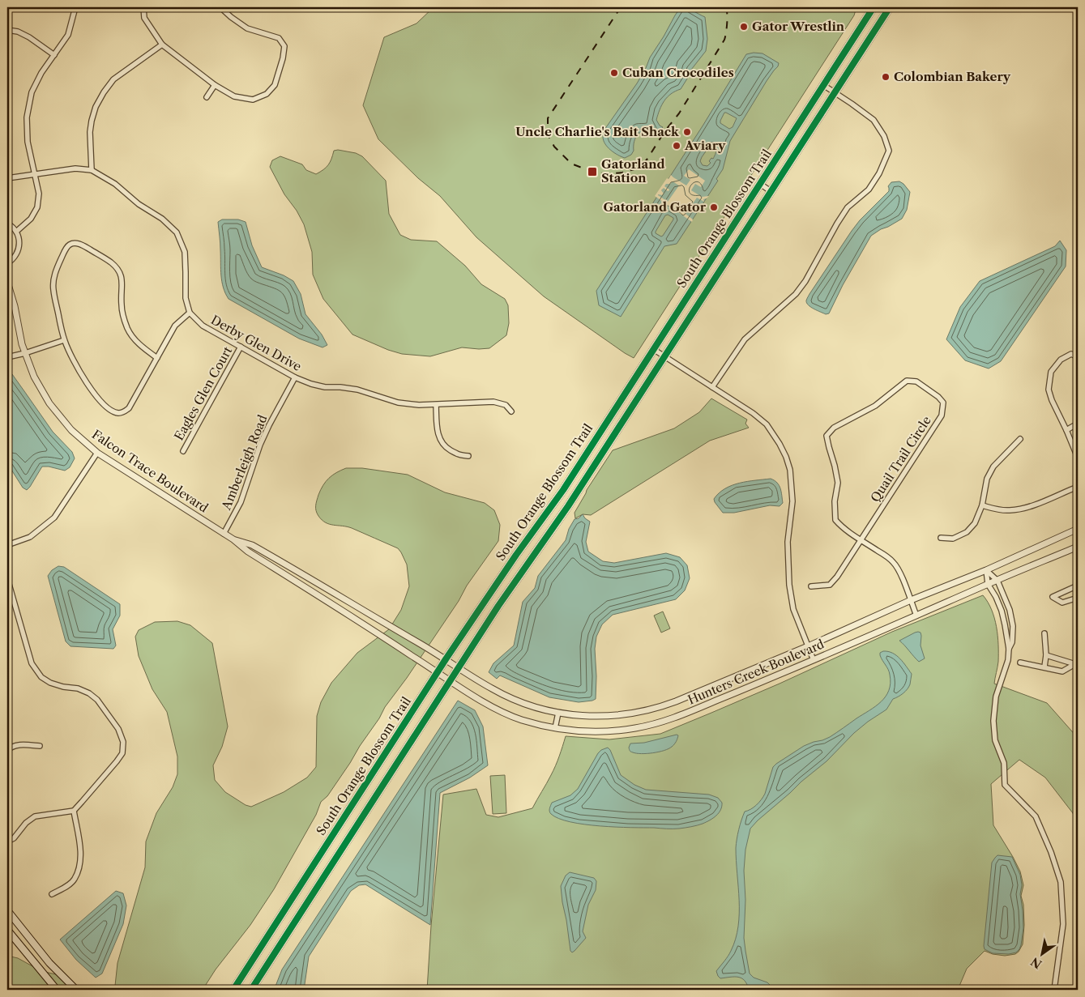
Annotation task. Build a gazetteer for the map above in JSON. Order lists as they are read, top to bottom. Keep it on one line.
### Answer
{"streets":{"main road":["South Orange Blossom Trail"],"street":["Derby Glen Drive","Eagles Glen Court","Quail Trail Circle","Amberleigh Road","Falcon Trace Boulevard","Hunters Creek Boulevard"]},"crossings":[["South Orange Blossom Trail","Falcon Trace Boulevard"],["South Orange Blossom Trail","Hunters Creek Boulevard"],["Derby Glen Drive","Eagles Glen Court"],["Derby Glen Drive","Amberleigh Road"],["Quail Trail Circle","Hunters Creek Boulevard"],["Amberleigh Road","Falcon Trace Boulevard"],["Falcon Trace Boulevard","Hunters Creek Boulevard"]],"places":{"other":["Gator Wrestlin","Cuban Crocodiles","Colombian Bakery","Uncle Charlie's Bait Shack","Aviary","Gatorland Gator"],"transit":["Gatorland Station"]},"north":"bottom left"}
